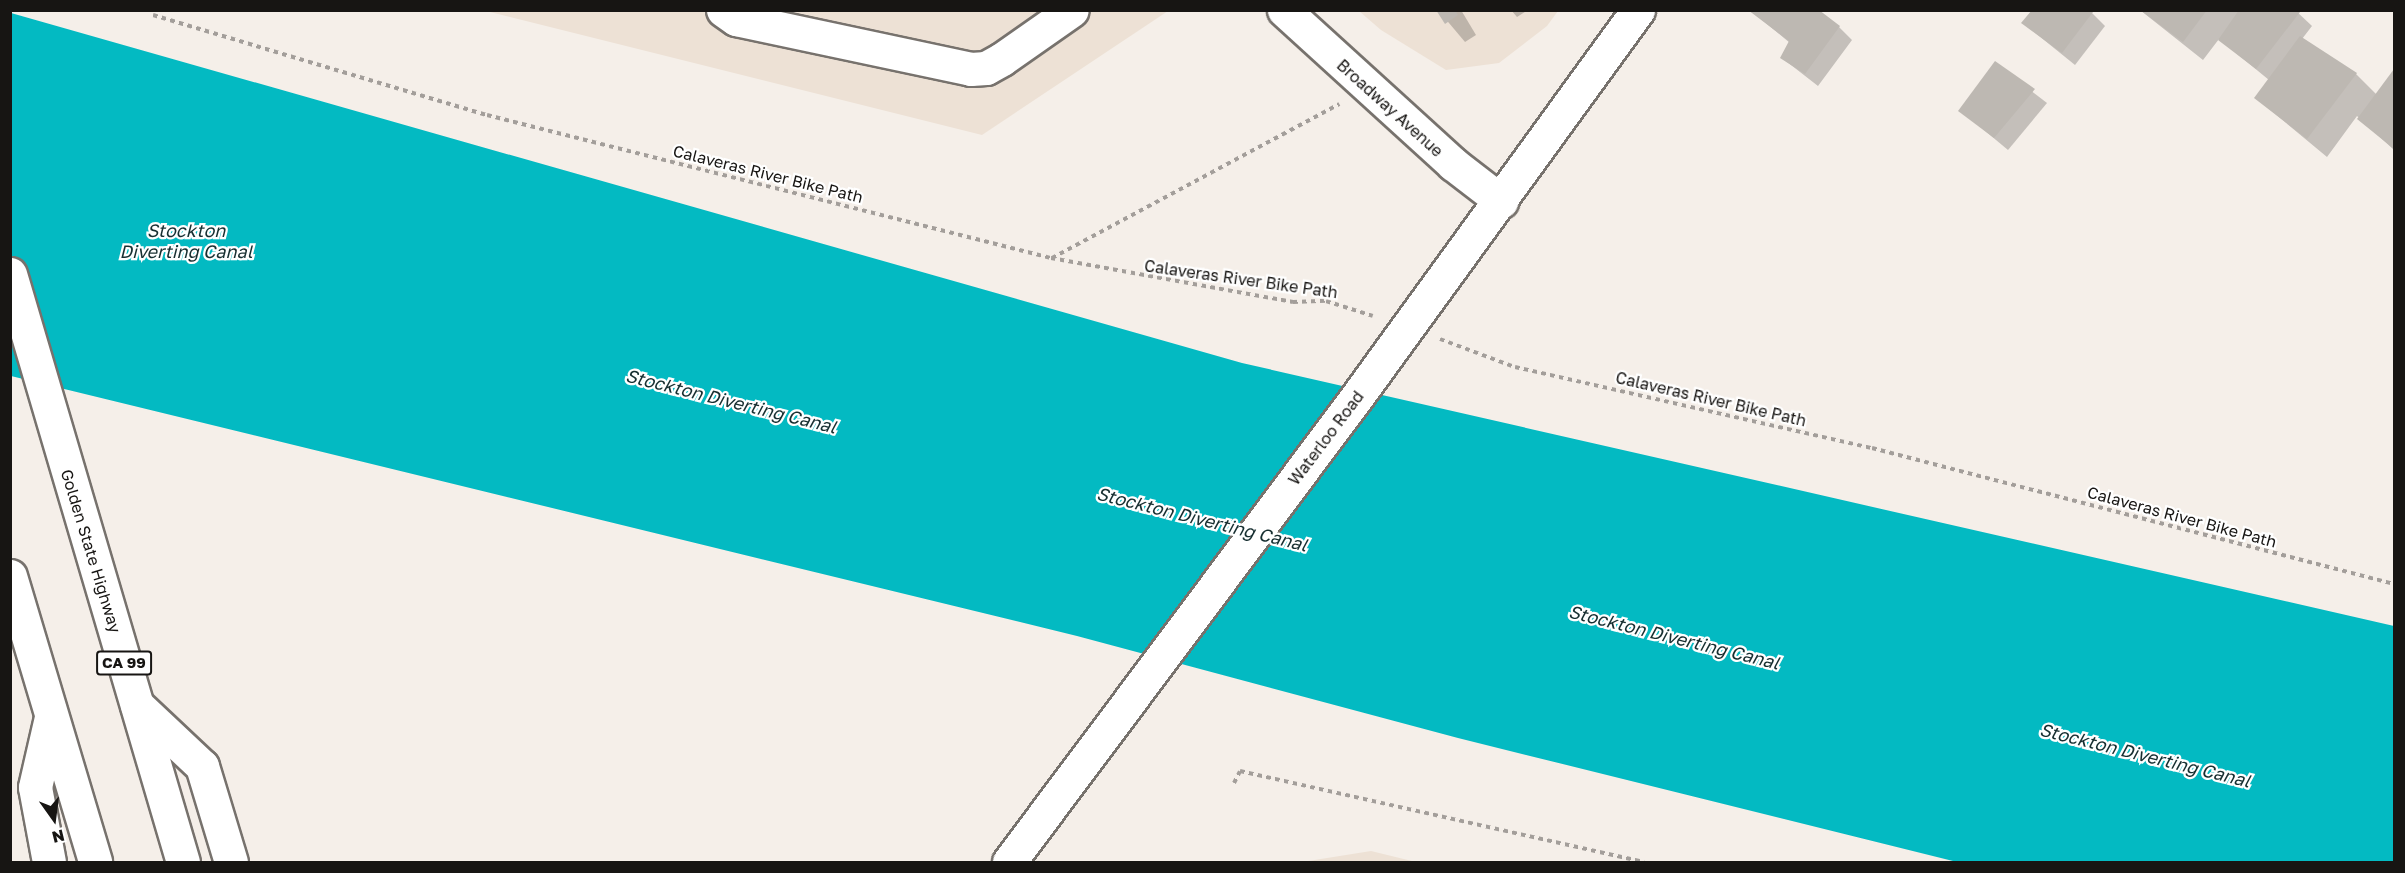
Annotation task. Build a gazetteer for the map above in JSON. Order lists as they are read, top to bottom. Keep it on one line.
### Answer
{"streets":{"main road":["Broadway Avenue","Waterloo Road","Golden State Highway","CA 99"],"path":["Calaveras River Bike Path"]},"crossings":[["Broadway Avenue","Waterloo Road"],["Calaveras River Bike Path","Waterloo Road"]],"water":["Stockton Diverting Canal"],"north":"bottom"}
